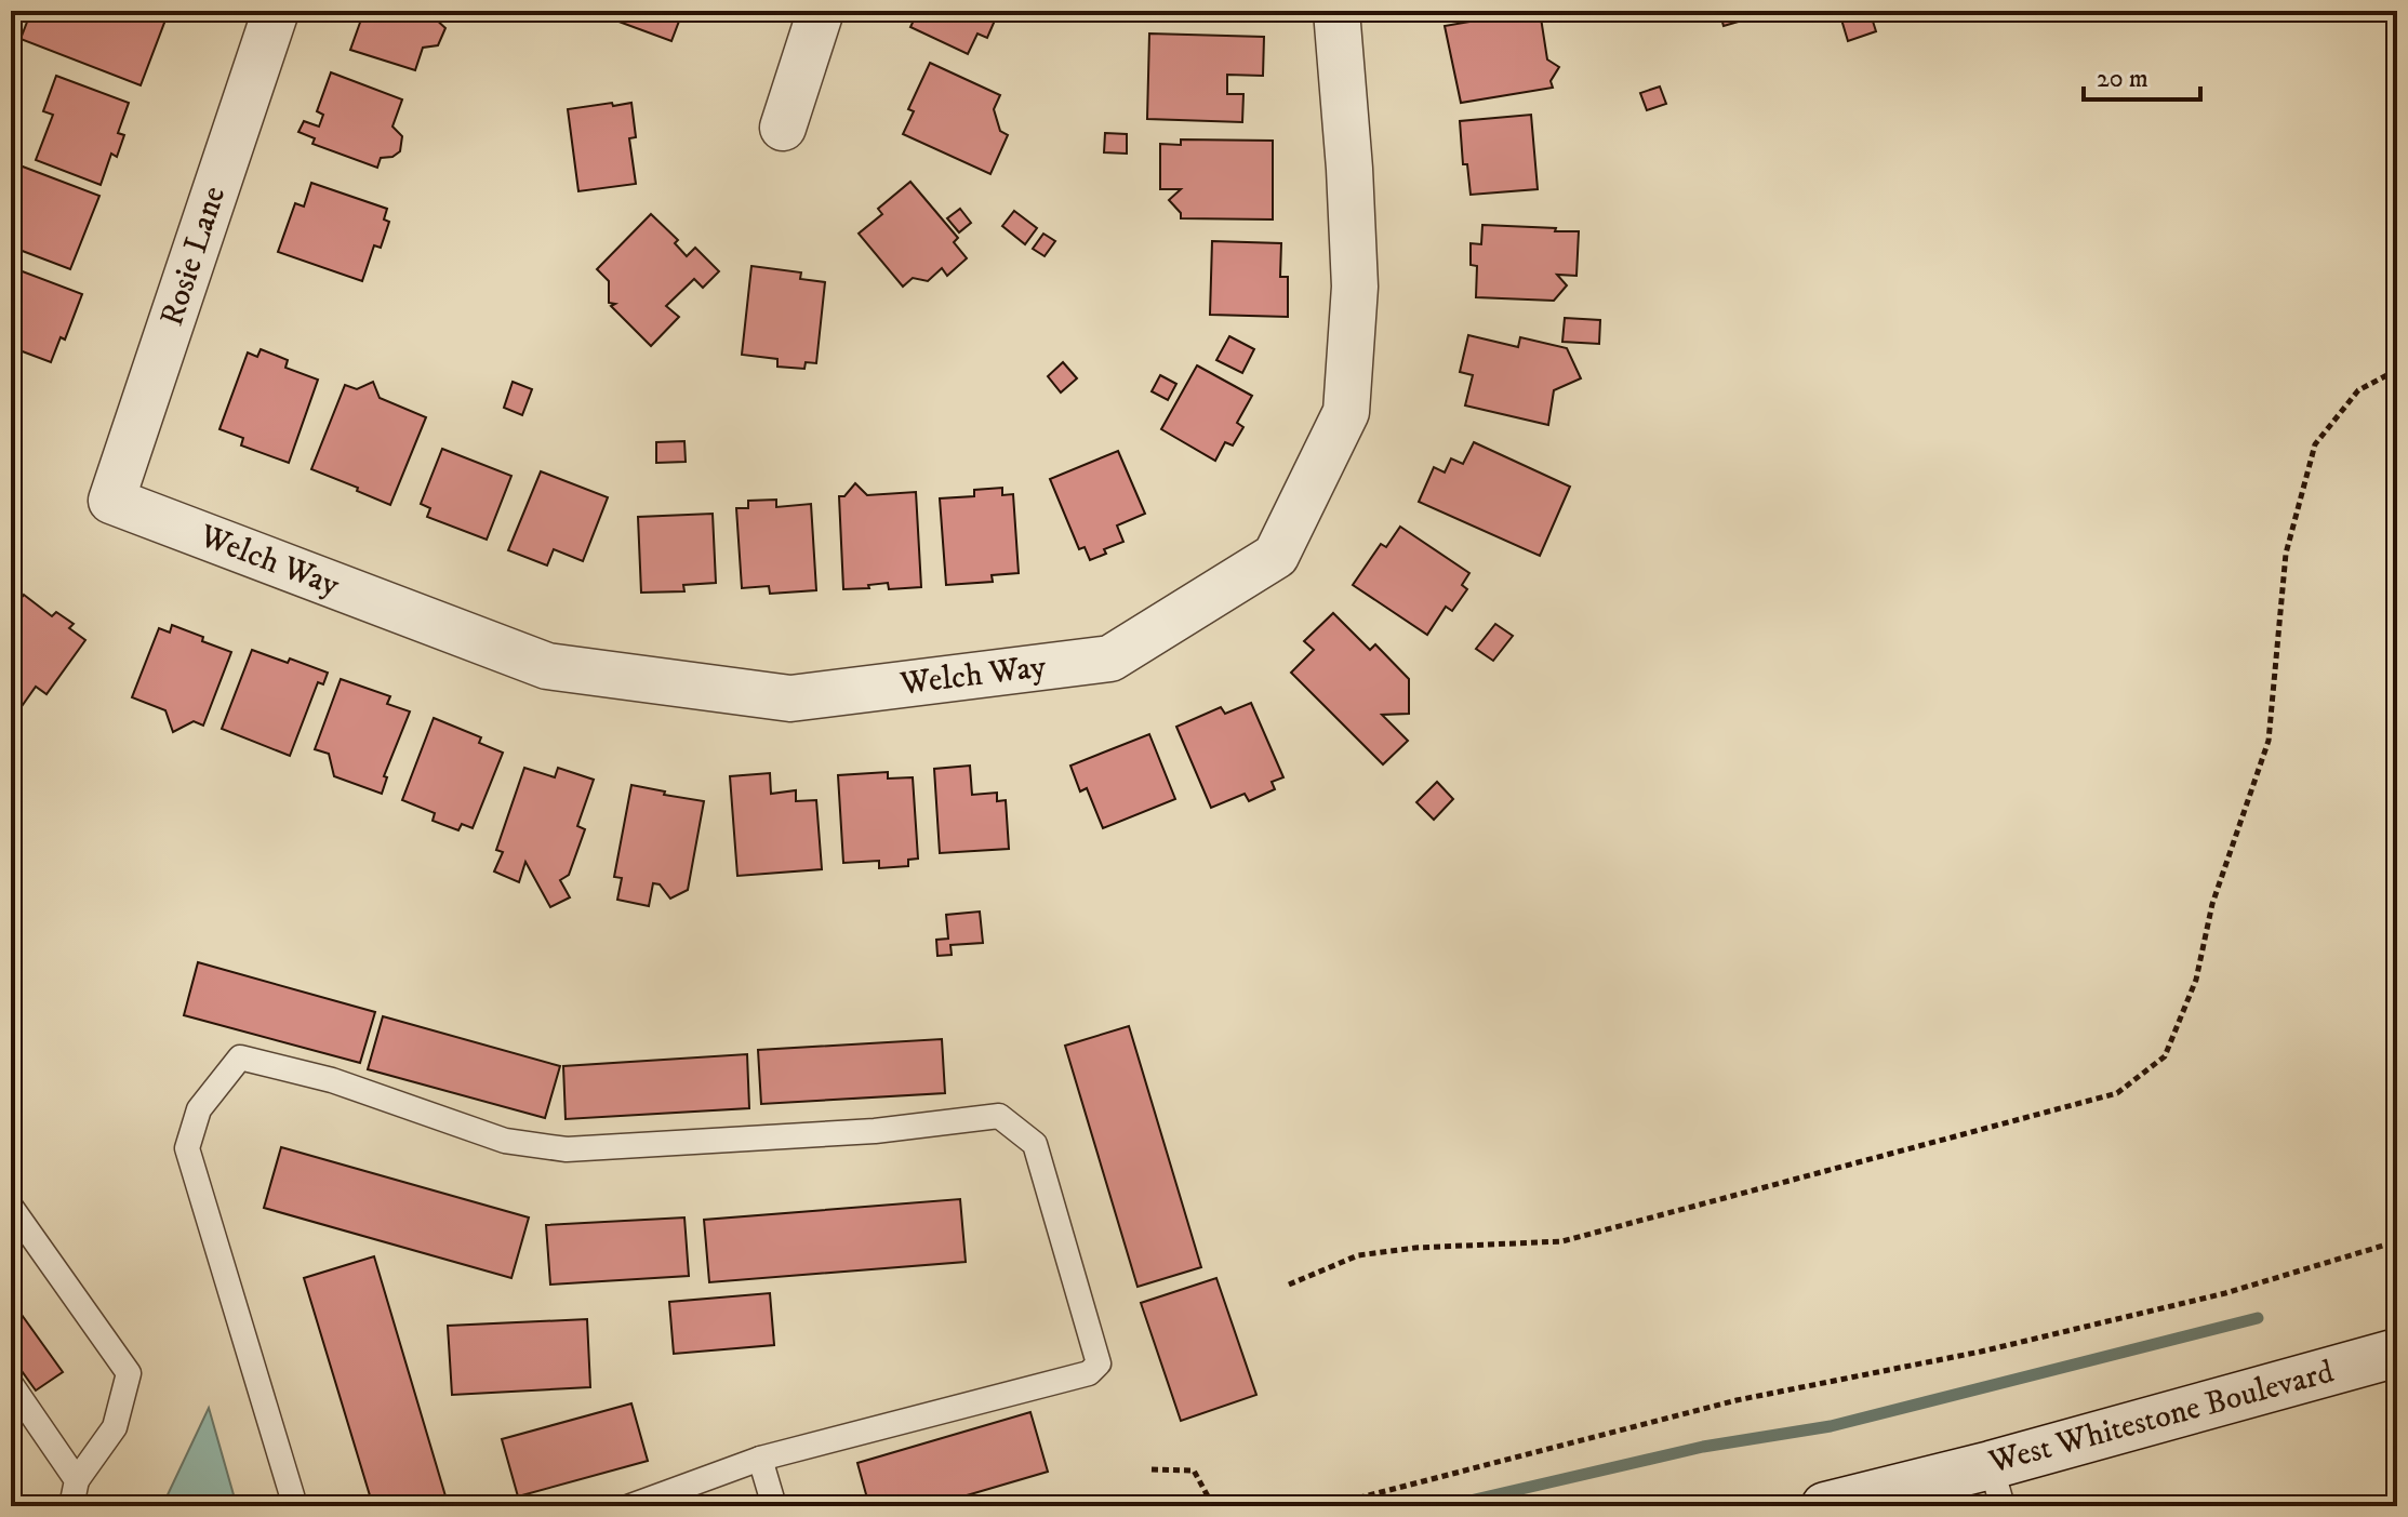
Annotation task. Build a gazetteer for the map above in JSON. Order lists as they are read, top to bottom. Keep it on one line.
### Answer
{"streets":{"main road":["West Whitestone Boulevard"],"street":["Rosie Lane","Welch Way"]},"crossings":[["Rosie Lane","Welch Way"]],"scale_bar":"20 m"}
